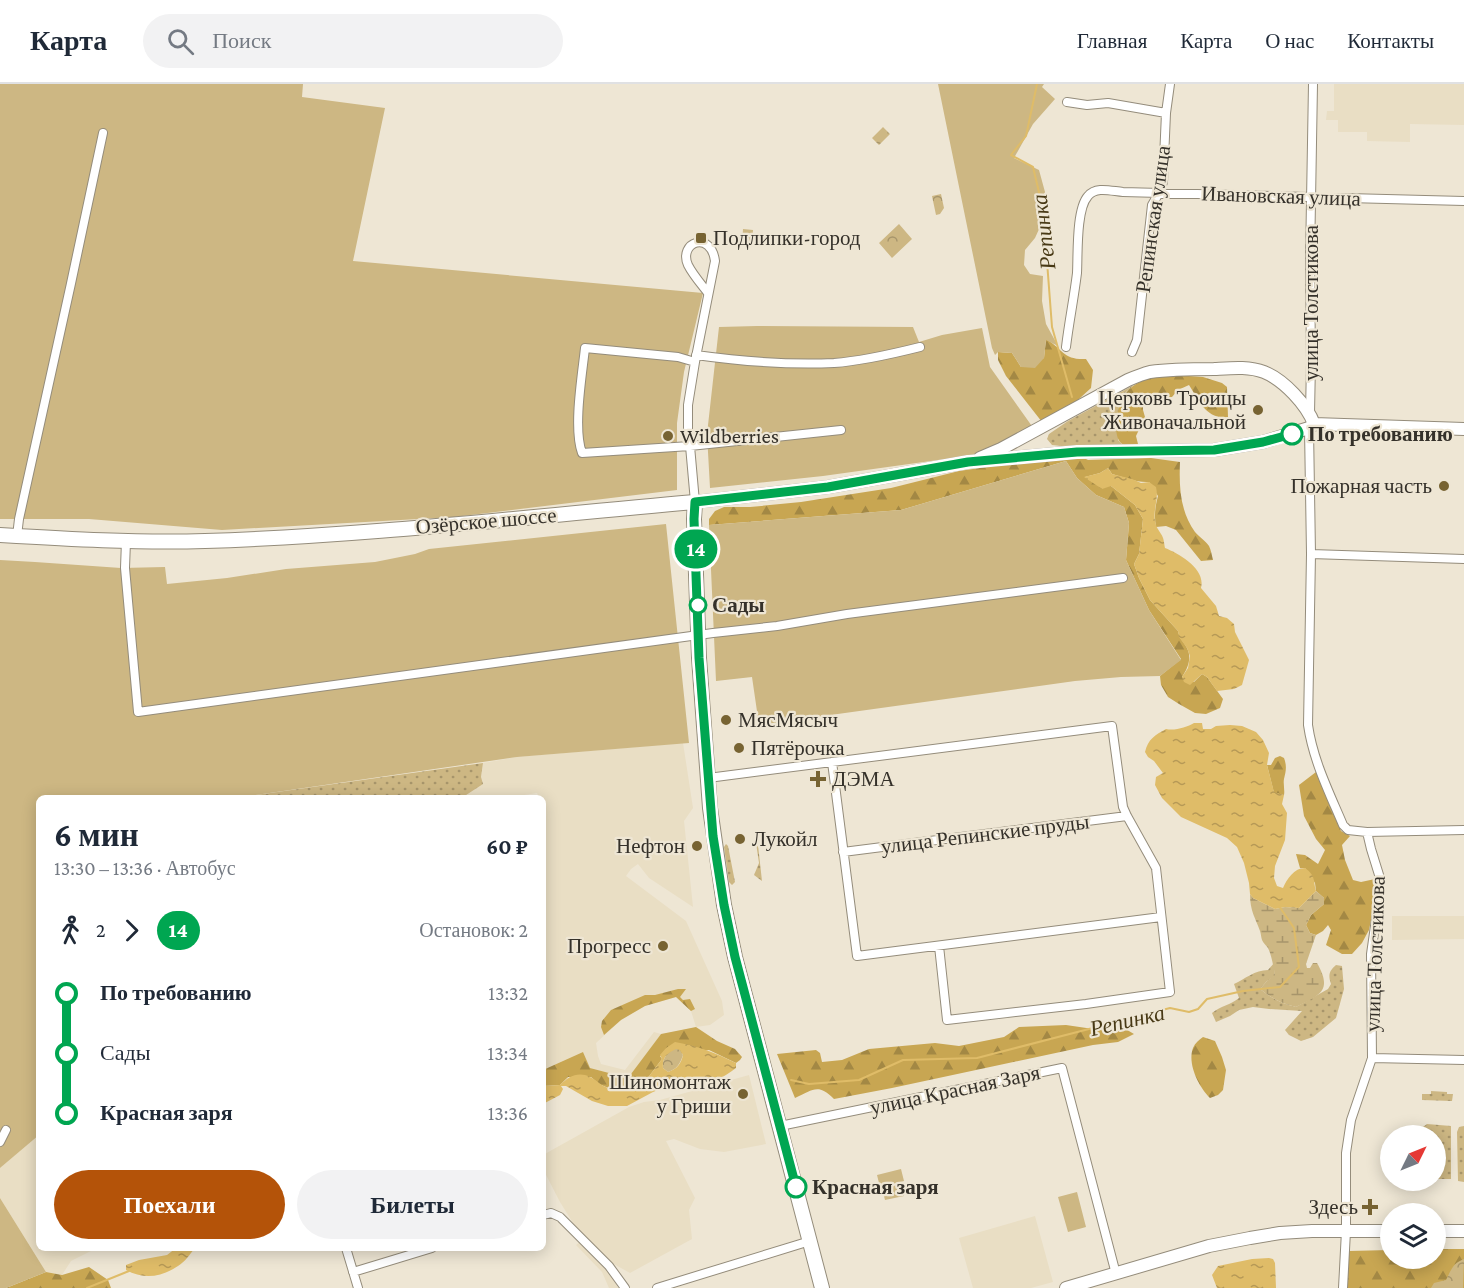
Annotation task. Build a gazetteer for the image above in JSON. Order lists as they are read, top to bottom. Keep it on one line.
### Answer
{"streets":{"main road":["Озёрское шоссе"],"street":["Ивановская улица","Репинская улица","улица Толстикова","улица Репинские пруды","улица Красная Заря"]},"crossings":[["Ивановская улица","Репинская улица"],["Ивановская улица","улица Толстикова"]],"water":["Репинка"],"places":{"transit":["Подлипки-город"],"other":["Церковь Троицы Живоначальной","По требованию","Wildberries","Пожарная часть","Сады","МясМясыч","Пятёрочка","Лукойл","Нефтон","Прогресс","Шиномонтаж у Гриши","Красная заря"],"health":["ДЭМА","Здесь"]},"lines":["bus line 14"],"north":"top right","page":{"header":"Карта","search":"Поиск","nav":["Главная","Карта","О нас","Контакты"],"on_map":"14","heading":["6 мин","13:30 – 13:36 · Автобус","60 ₽"],"legs":["2","14","Остановок: 2"],"list":[{"name":"По требованию","value":"13:32"},{"name":"Сады","value":"13:34"},{"name":"Красная заря","value":"13:36"}],"buttons":["Поехали","Билеты"]}}
